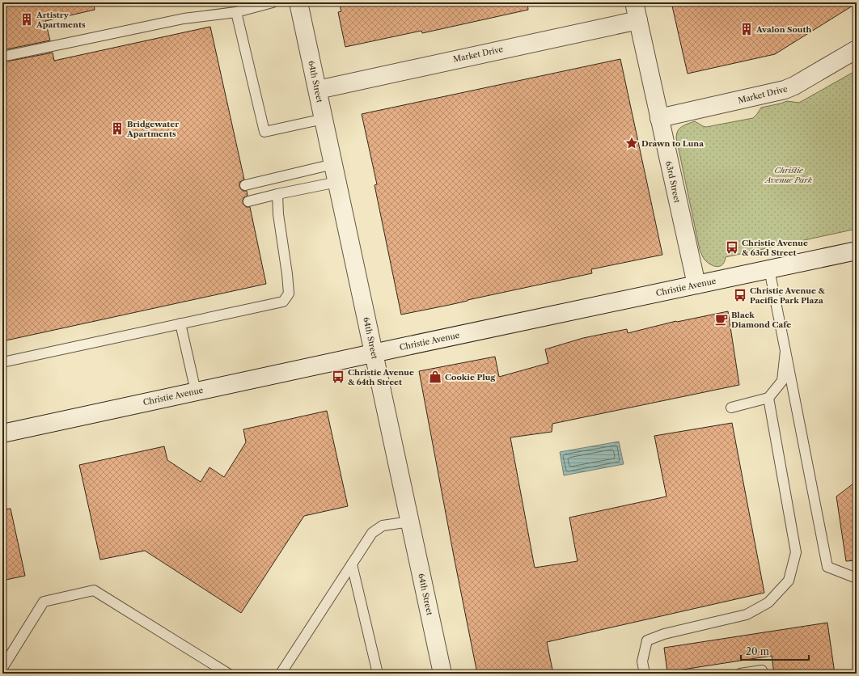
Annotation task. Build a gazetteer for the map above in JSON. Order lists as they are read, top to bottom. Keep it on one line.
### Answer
{"streets":{"street":["Market Drive","64th Street","63rd Street","Christie Avenue"]},"crossings":[["Market Drive","64th Street"],["Market Drive","63rd Street"],["64th Street","Christie Avenue"],["63rd Street","Christie Avenue"]],"parks":["Christie Avenue Park"],"places":{"building":["Artistry Apartments","Avalon South","Bridgewater Apartments"],"place":["Drawn to Luna"],"bus stop":["Christie Avenue & 63rd Street","Christie Avenue & Pacific Park Plaza","Christie Avenue & 64th Street"],"cafe":["Black Diamond Cafe"],"shop":["Cookie Plug"]},"scale_bar":"20 m"}
